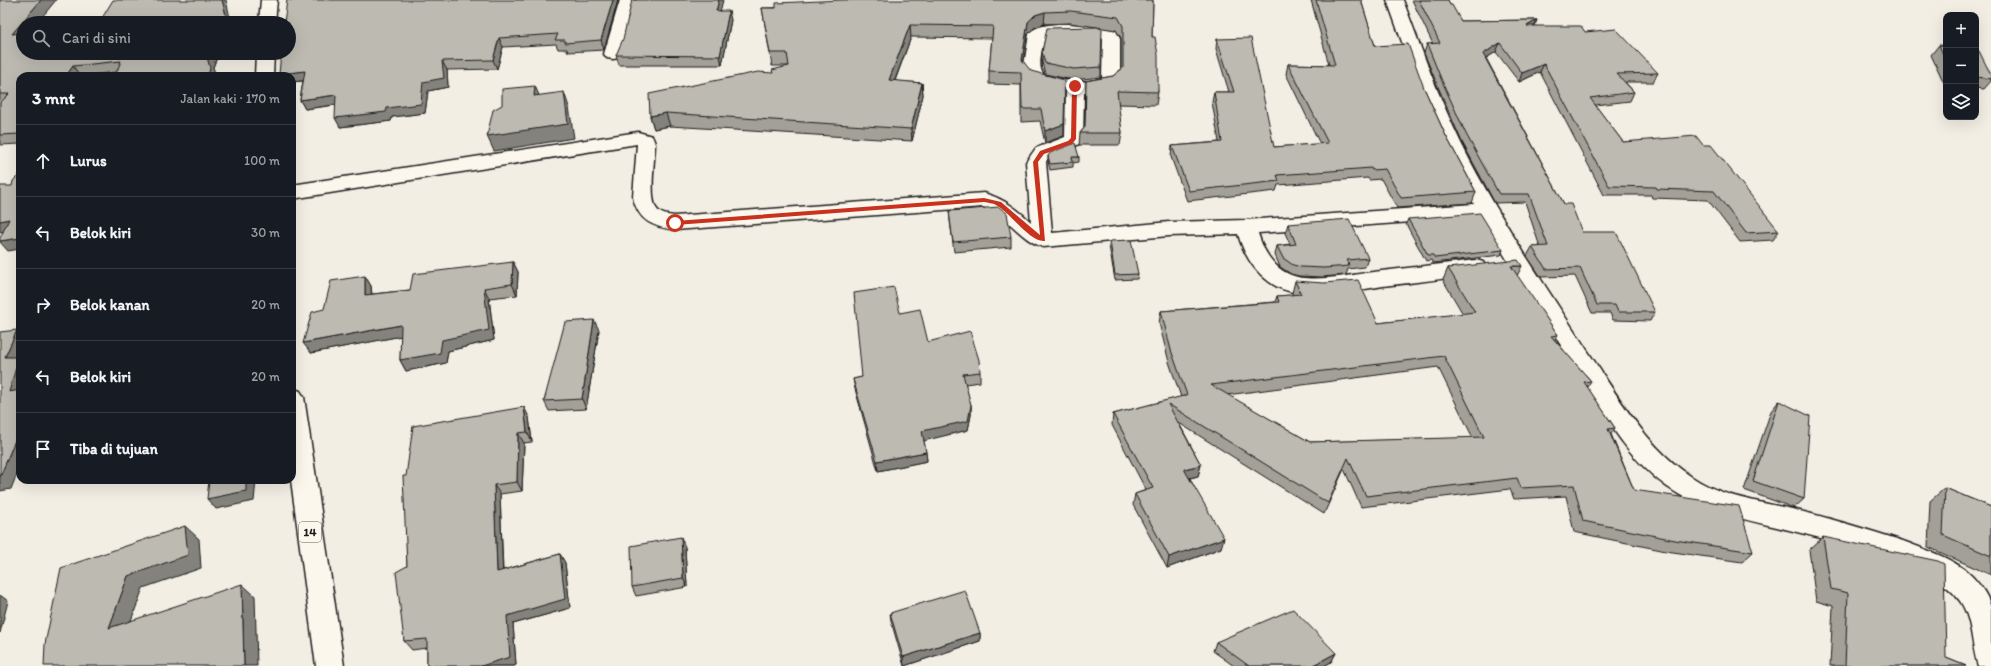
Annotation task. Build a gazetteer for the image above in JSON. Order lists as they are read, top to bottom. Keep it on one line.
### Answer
{"streets":{"main road":["14"]},"page":{"map_buttons":["+","−"],"search":"Cari di sini","heading":["3 mnt","Jalan kaki · 170 m"],"list":[["Lurus","100 m"],["Belok kiri","30 m"],["Belok kanan","20 m"],["Belok kiri","20 m"],"Tiba di tujuan"]}}
